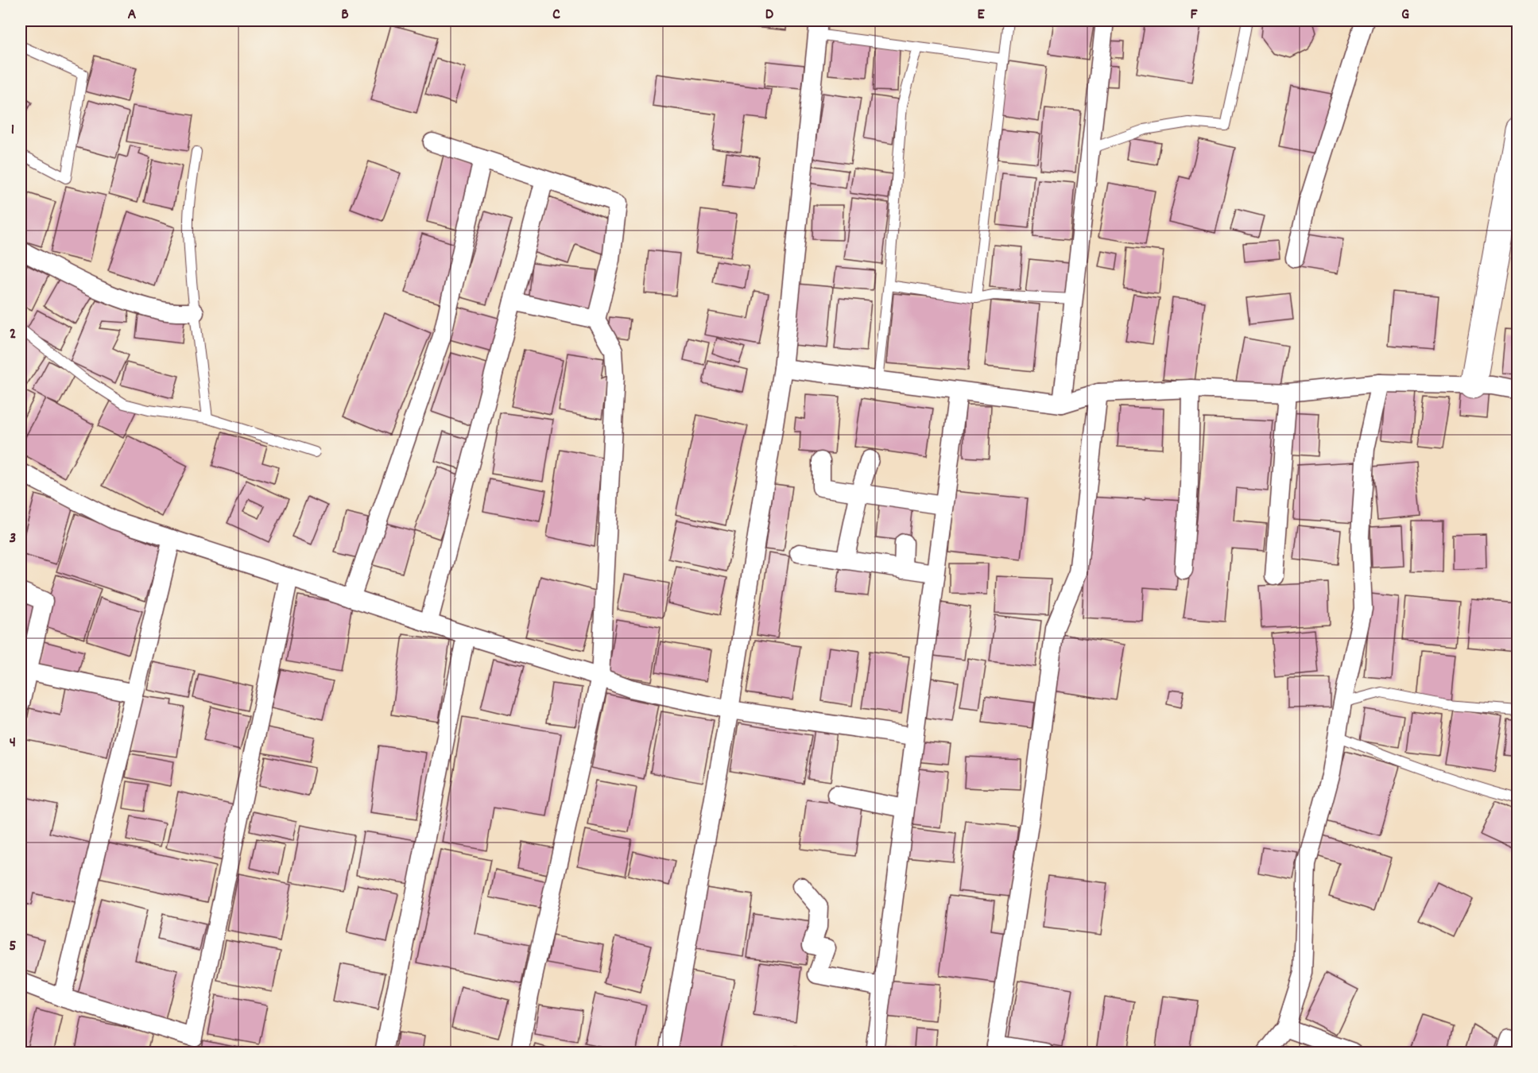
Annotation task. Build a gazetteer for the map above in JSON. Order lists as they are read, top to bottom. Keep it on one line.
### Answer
{"grid":{"columns":["A","B","C","D","E","F","G"],"rows":["1","2","3","4","5"]}}
